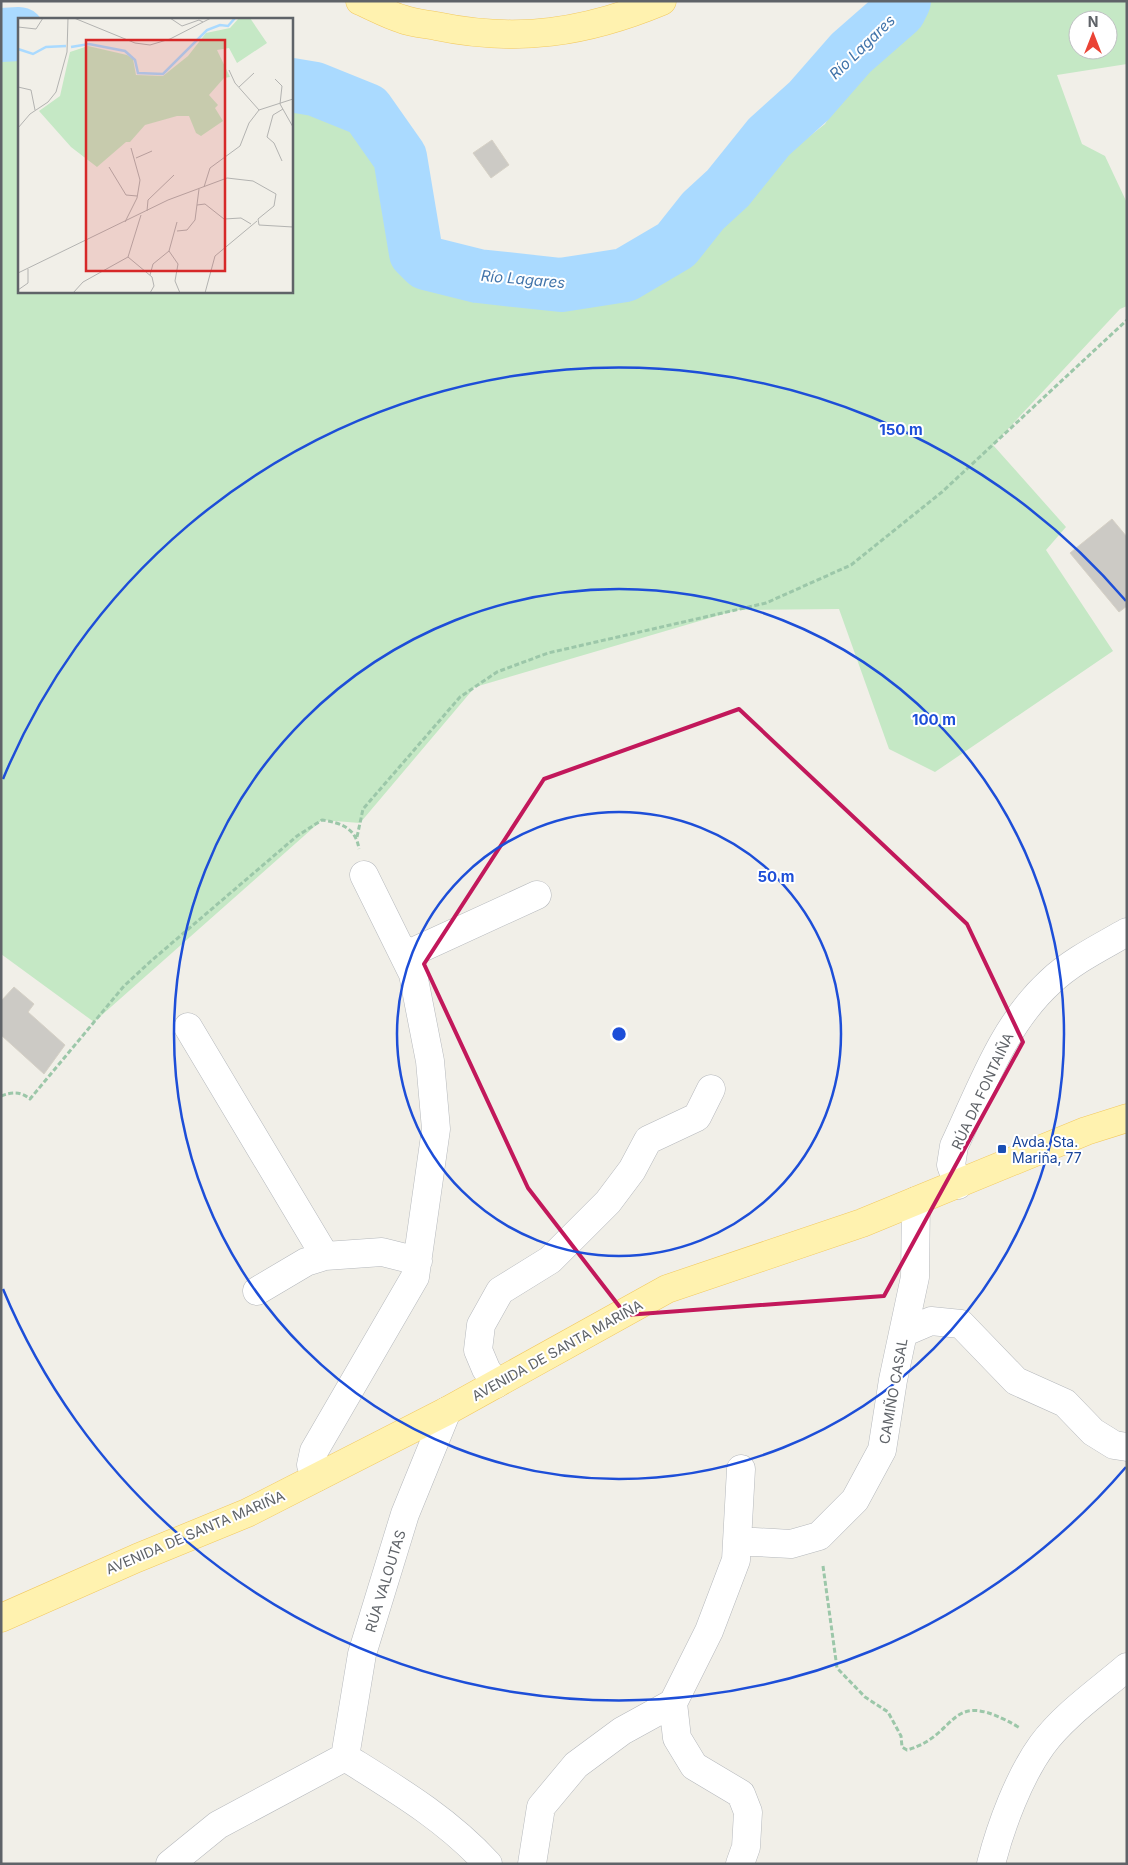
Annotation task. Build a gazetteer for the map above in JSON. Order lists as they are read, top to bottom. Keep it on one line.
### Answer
{"streets":{"main road":["AVENIDA DE SANTA MARIÑA"],"street":["RÚA DA FONTAIÑA","CAMIÑO CASAL","RÚA VALOUTAS"]},"crossings":[["RÚA DA FONTAIÑA","AVENIDA DE SANTA MARIÑA"],["AVENIDA DE SANTA MARIÑA","CAMIÑO CASAL"],["AVENIDA DE SANTA MARIÑA","RÚA VALOUTAS"]],"water":["Río Lagares"],"places":{"transit":["Avda. Sta. Mariña, 77"]},"north":"top","rings":["150 m","100 m","50 m"]}
